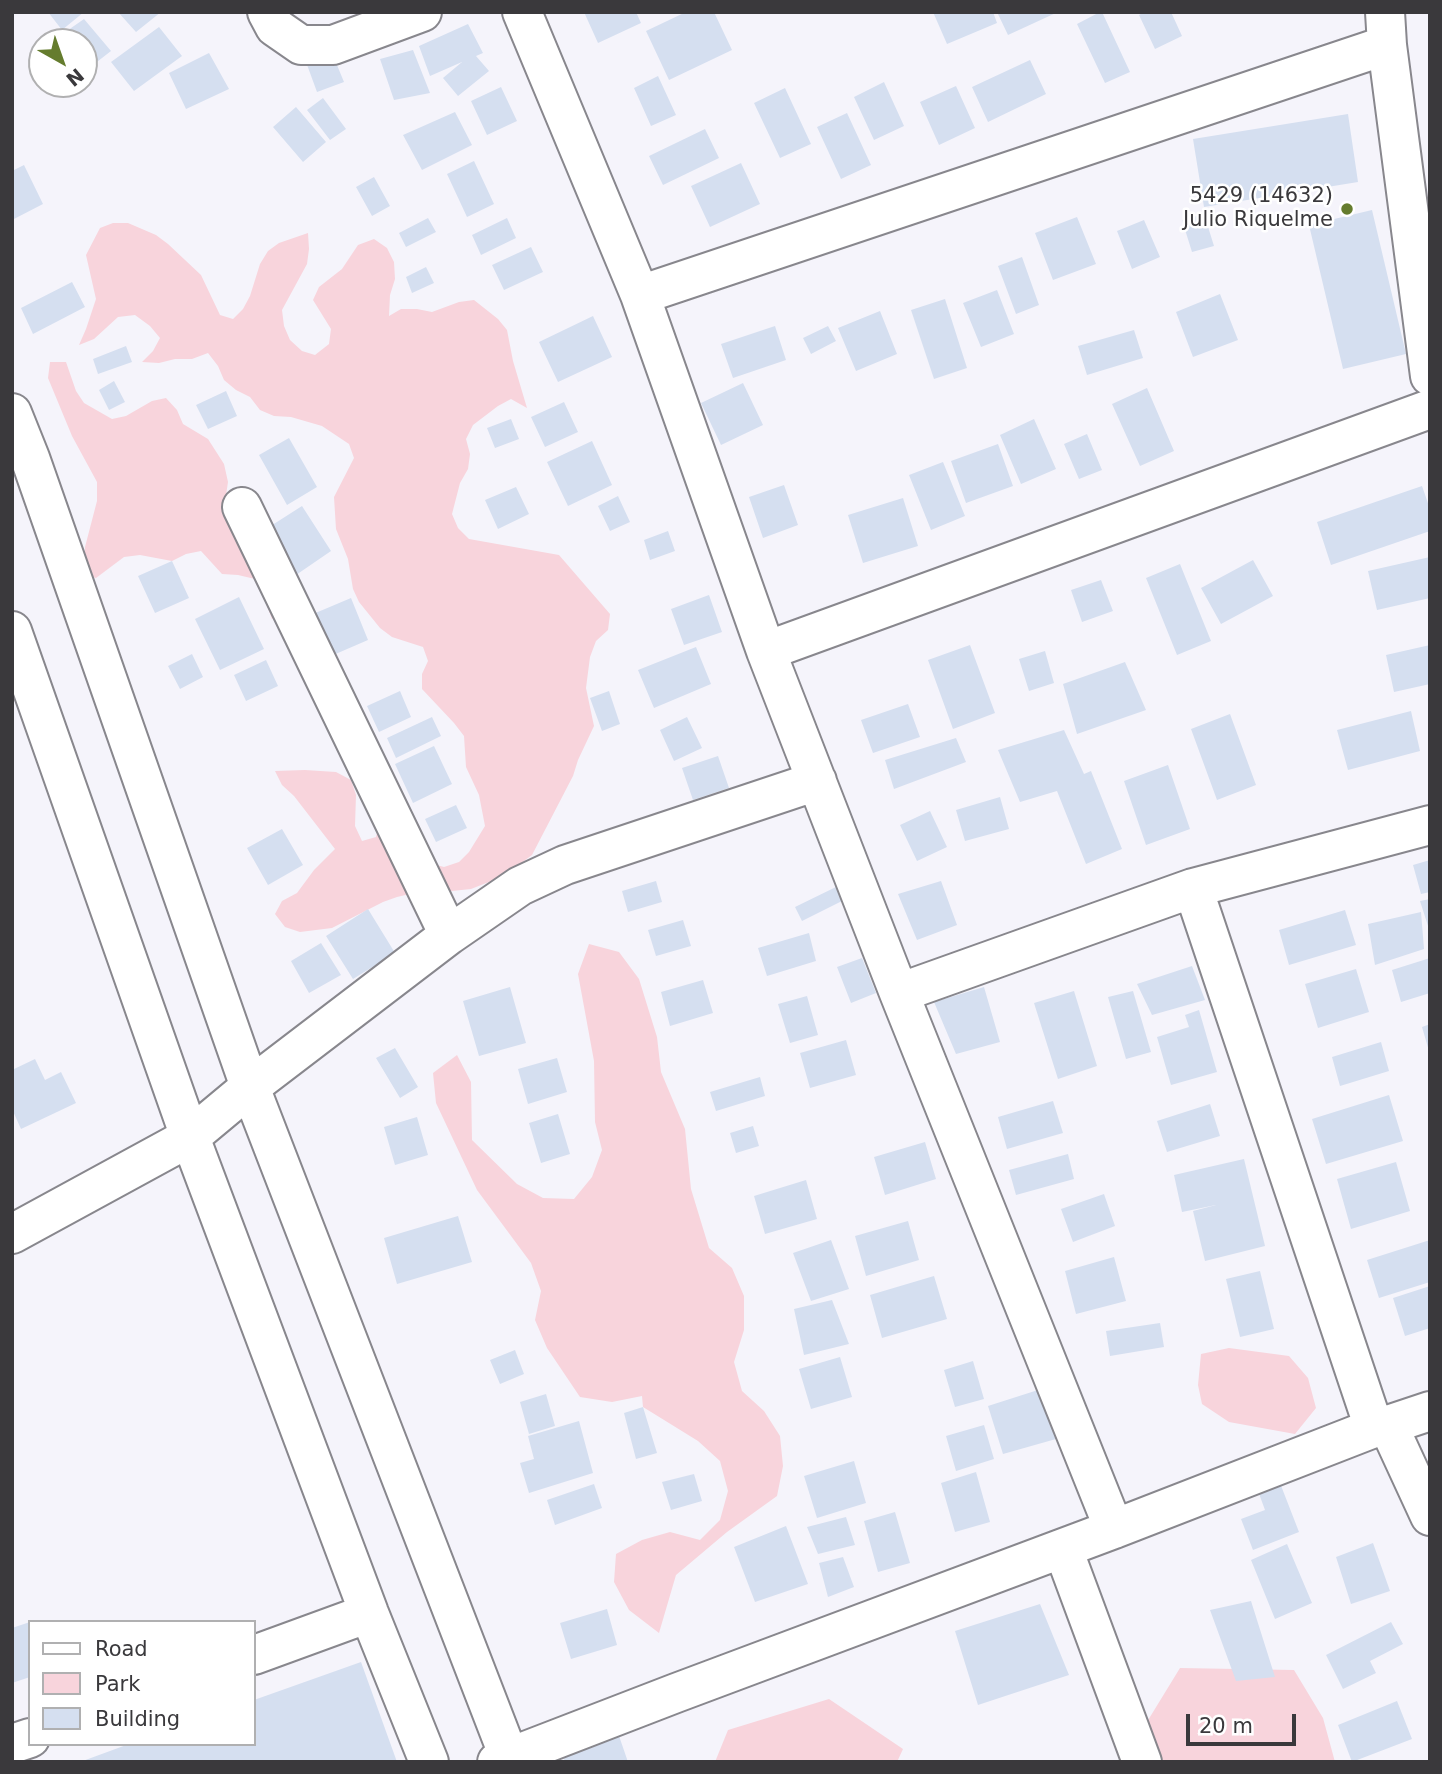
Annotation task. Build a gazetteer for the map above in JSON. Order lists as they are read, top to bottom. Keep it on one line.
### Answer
{"places":["5429 (14632) Julio Riquelme"],"legend":["Road","Park","Building"],"scale_bar":"20 m","north":"bottom right"}
